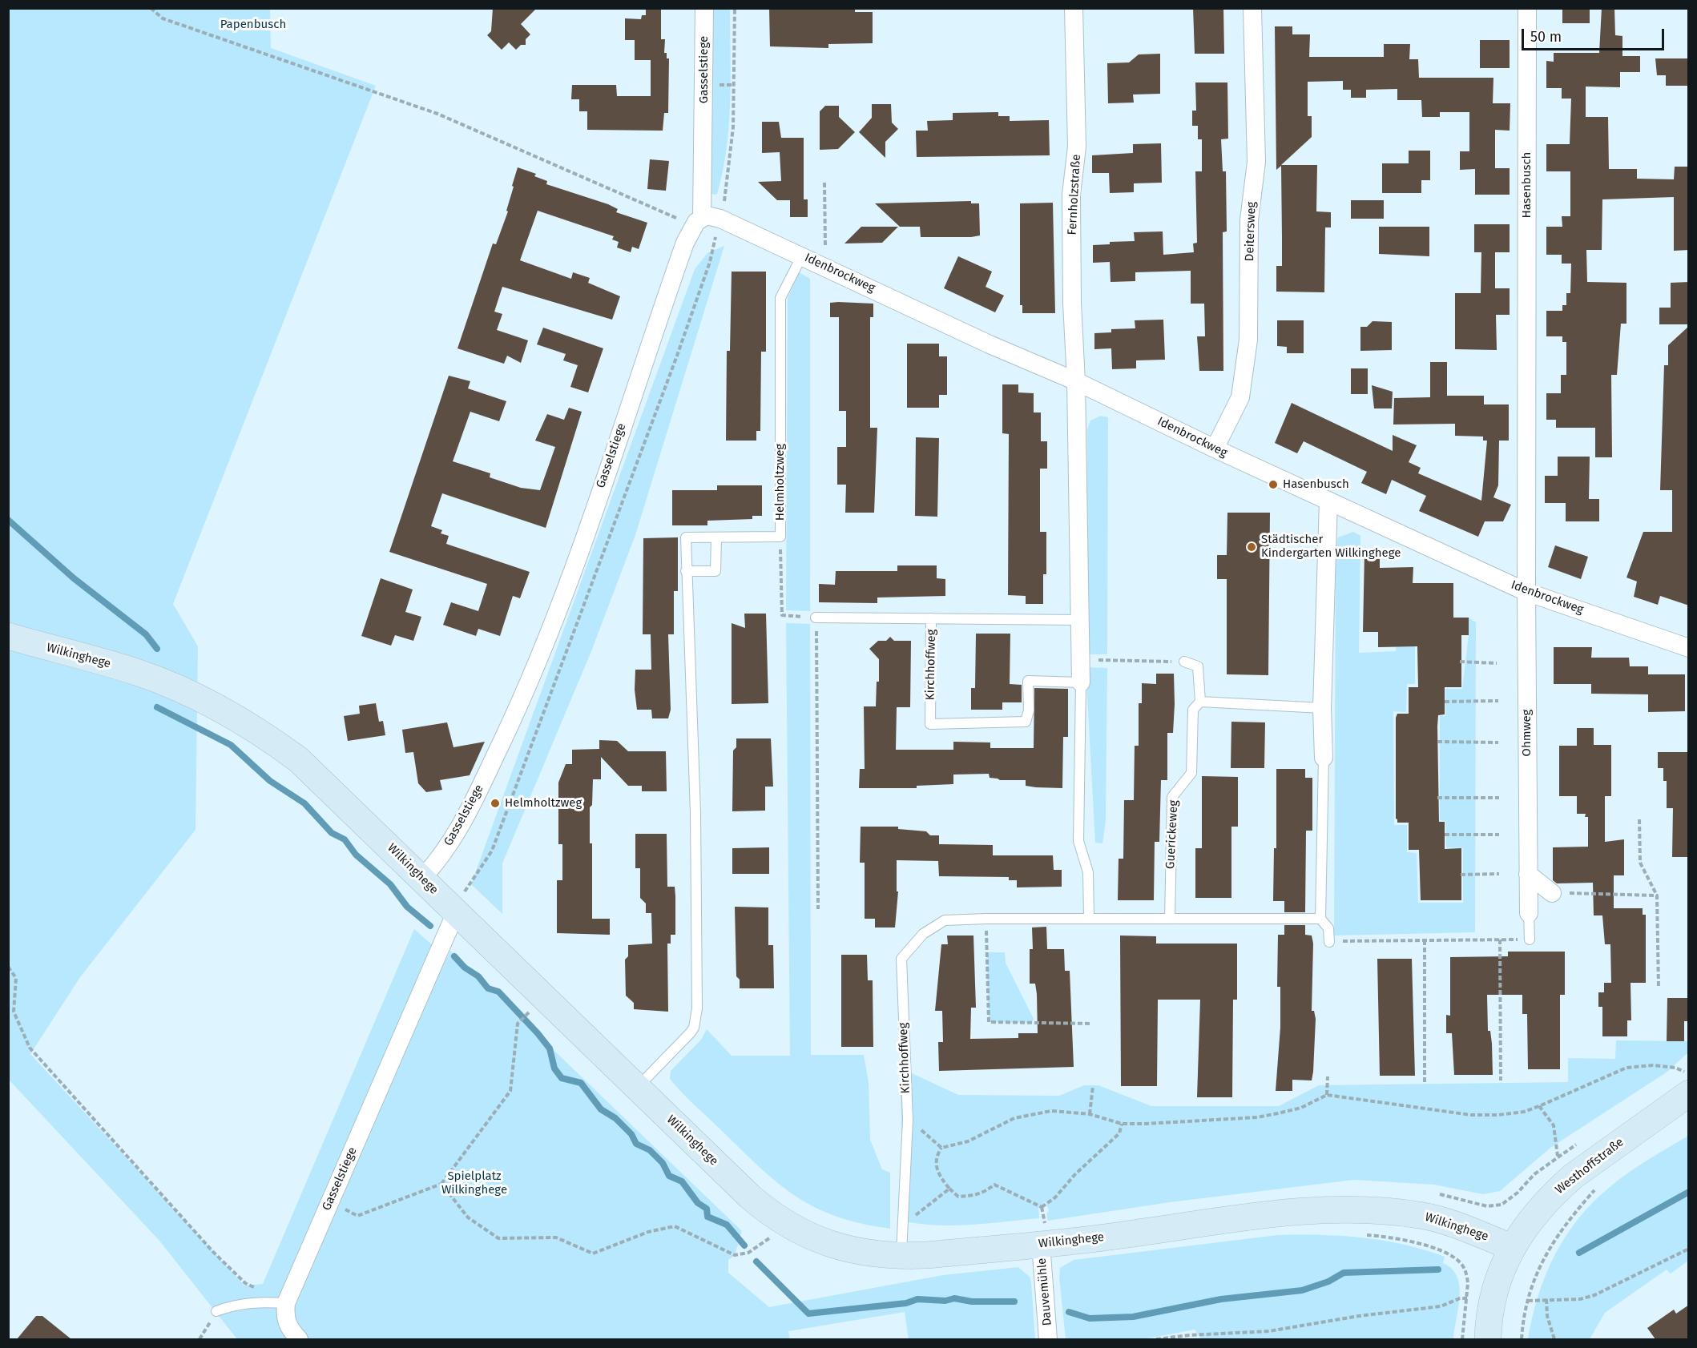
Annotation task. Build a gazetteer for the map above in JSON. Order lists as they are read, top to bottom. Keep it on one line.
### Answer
{"streets":{"street":["Gasselstiege","Hasenbusch","Fernholzstraße","Deitersweg","Idenbrockweg","Wilkinghege","Ohmweg","Westhoffstraße","Dauvemühle"],"lane":["Helmholtzweg","Kirchhoffweg","Guerickeweg"]},"crossings":[["Gasselstiege","Idenbrockweg"],["Gasselstiege","Wilkinghege"],["Hasenbusch","Idenbrockweg"],["Hasenbusch","Ohmweg"],["Fernholzstraße","Idenbrockweg"],["Deitersweg","Idenbrockweg"],["Idenbrockweg","Helmholtzweg"],["Idenbrockweg","Ohmweg"],["Helmholtzweg","Wilkinghege"],["Wilkinghege","Kirchhoffweg"],["Wilkinghege","Westhoffstraße"],["Wilkinghege","Dauvemühle"]],"parks":["Papenbusch","Spielplatz Wilkinghege"],"places":["Hasenbusch","Städtischer Kindergarten Wilkinghege","Helmholtzweg"],"scale_bar":"50 m"}
